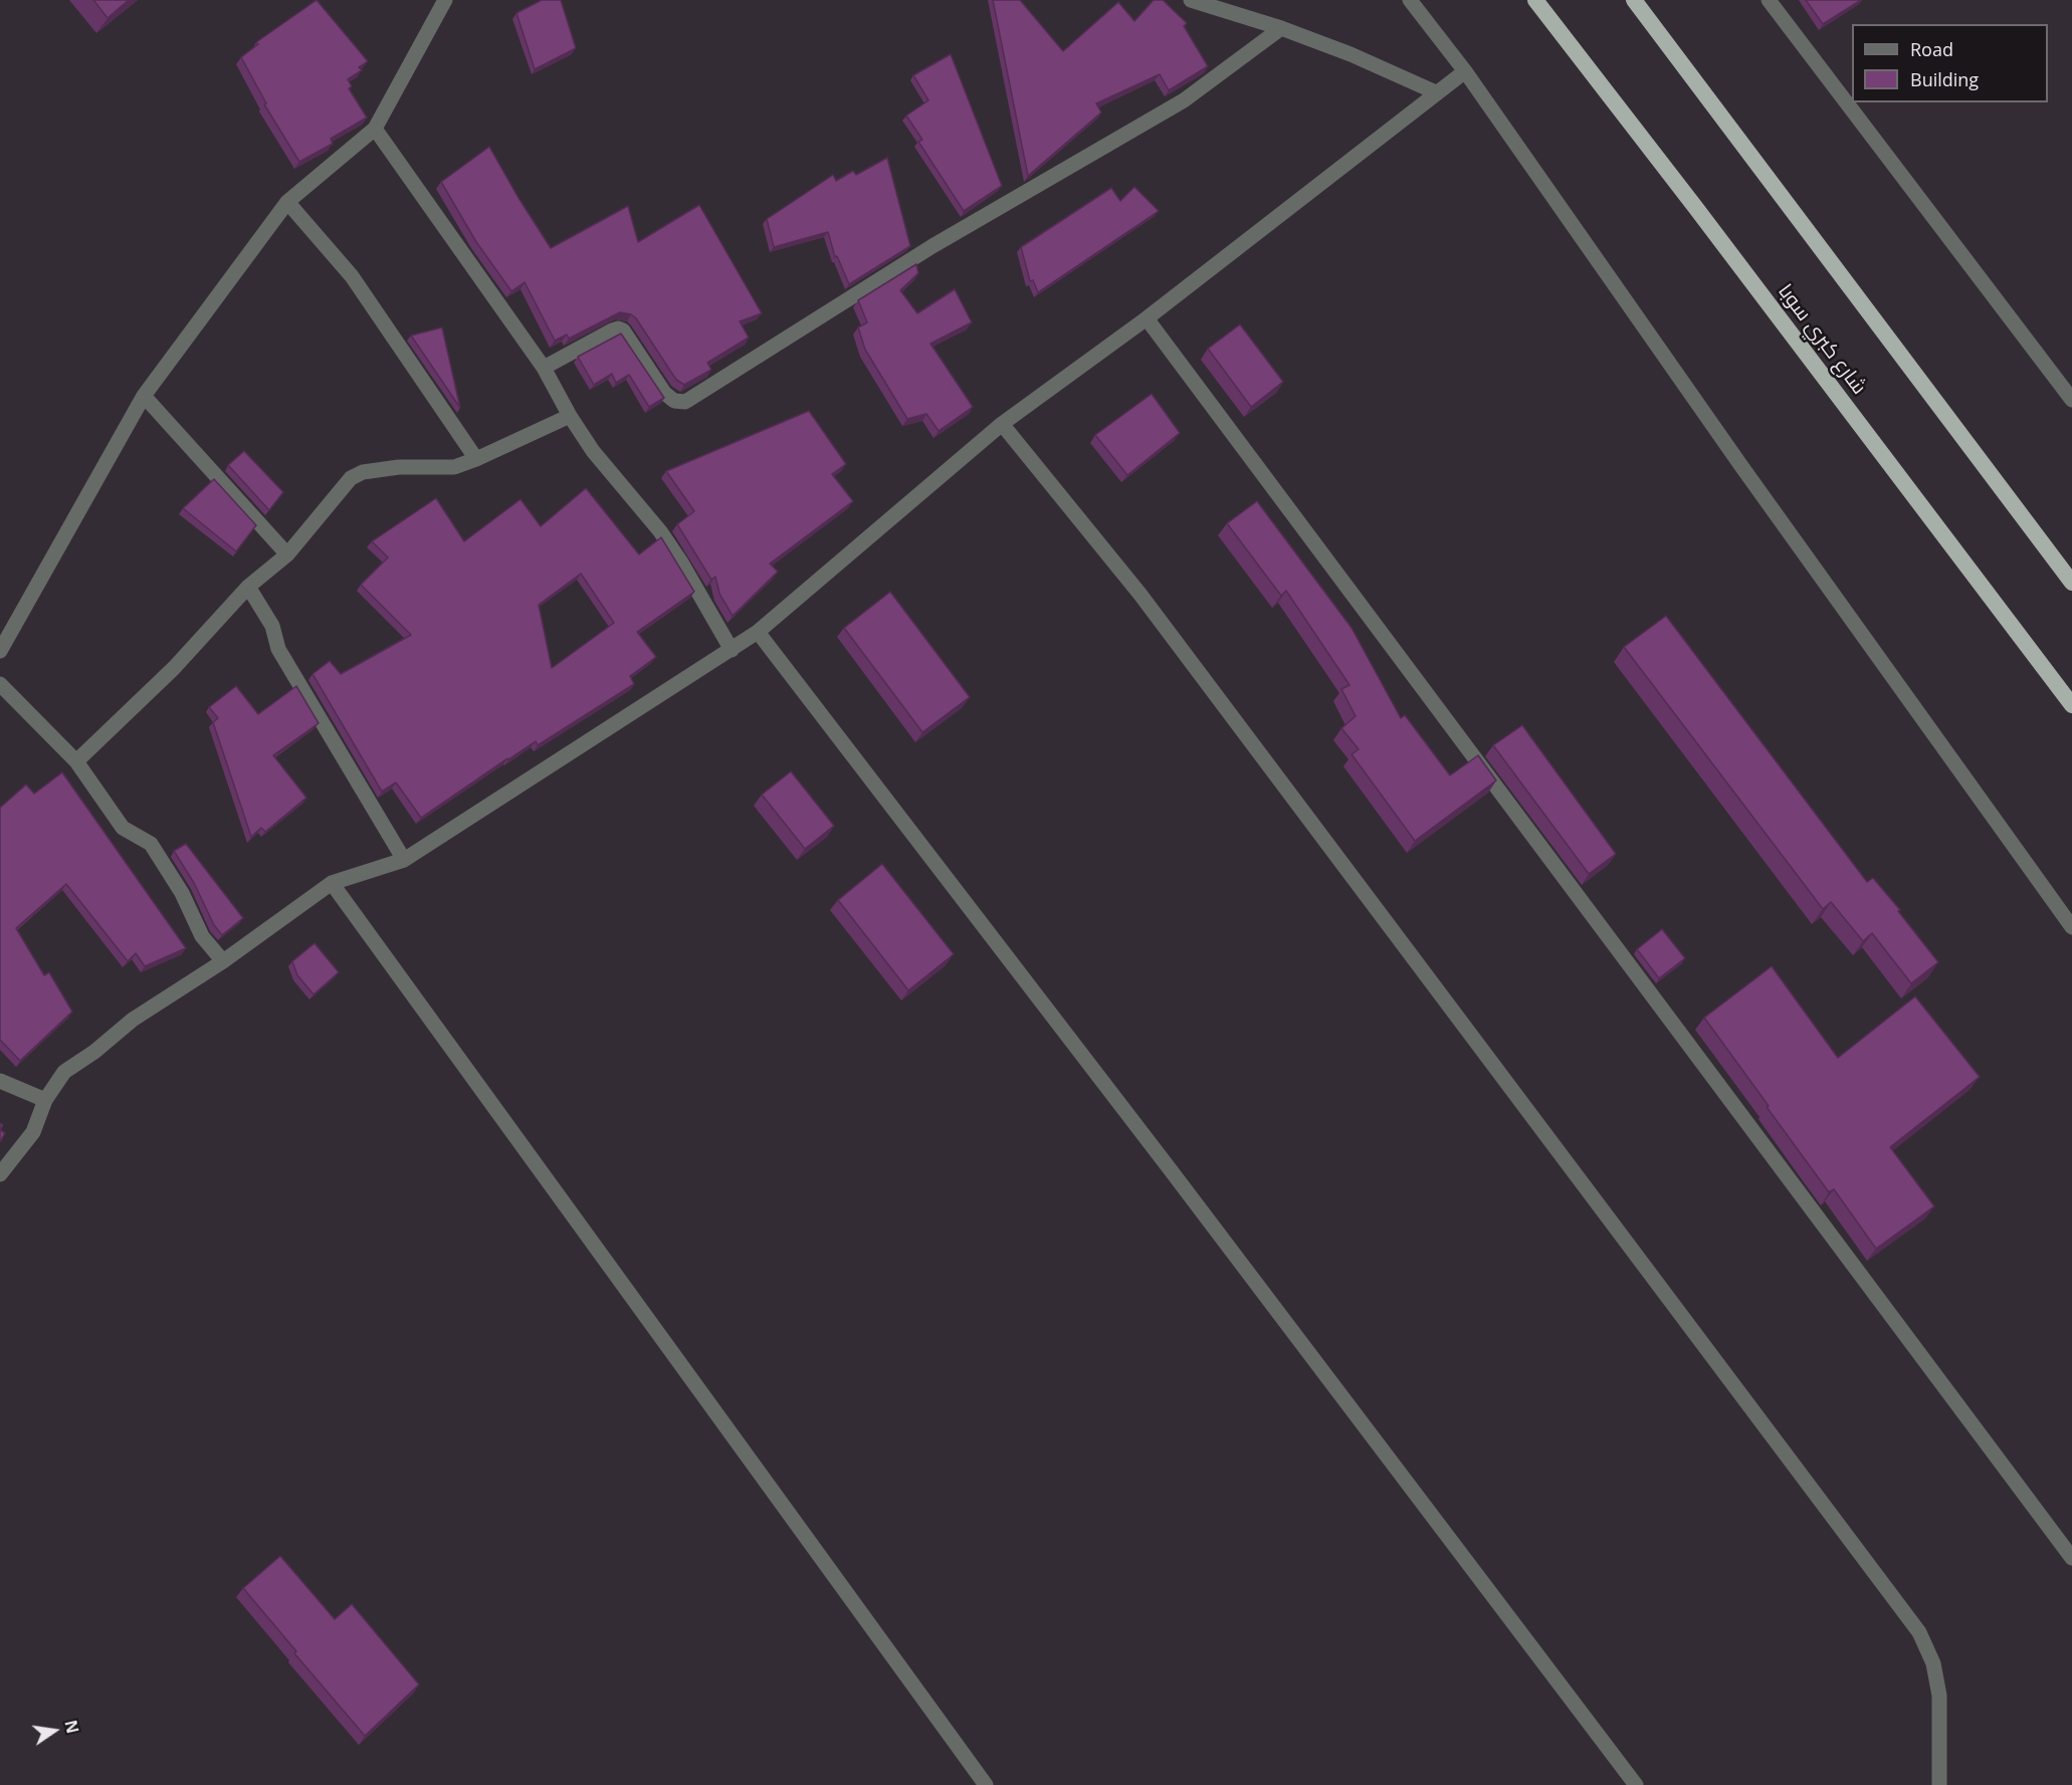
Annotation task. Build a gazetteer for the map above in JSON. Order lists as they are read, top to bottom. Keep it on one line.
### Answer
{"streets":{"highway":["شارع كبري سوبا"]},"legend":["Road","Building"],"north":"right"}
